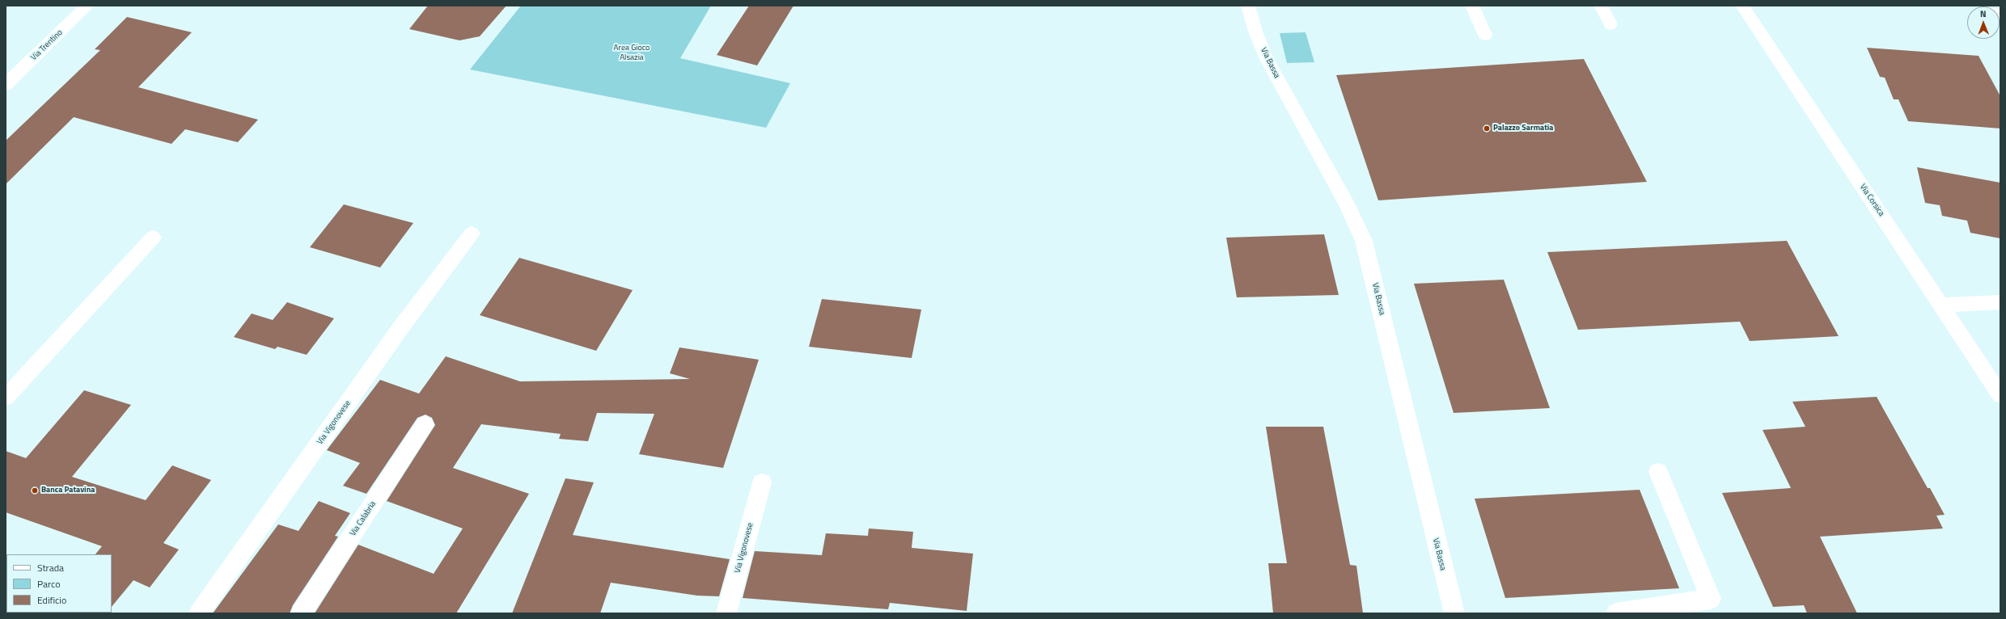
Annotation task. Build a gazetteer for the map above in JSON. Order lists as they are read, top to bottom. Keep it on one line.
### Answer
{"streets":{"street":["Via Trentino","Via Bassa","Via Corsica","Via Vigonovese","Via Calabria"]},"parks":["Area Gioco Alsazia"],"places":["Palazzo Sarmatia","Banca Patavina"],"legend":["Strada","Parco","Edificio"],"north":"top"}
